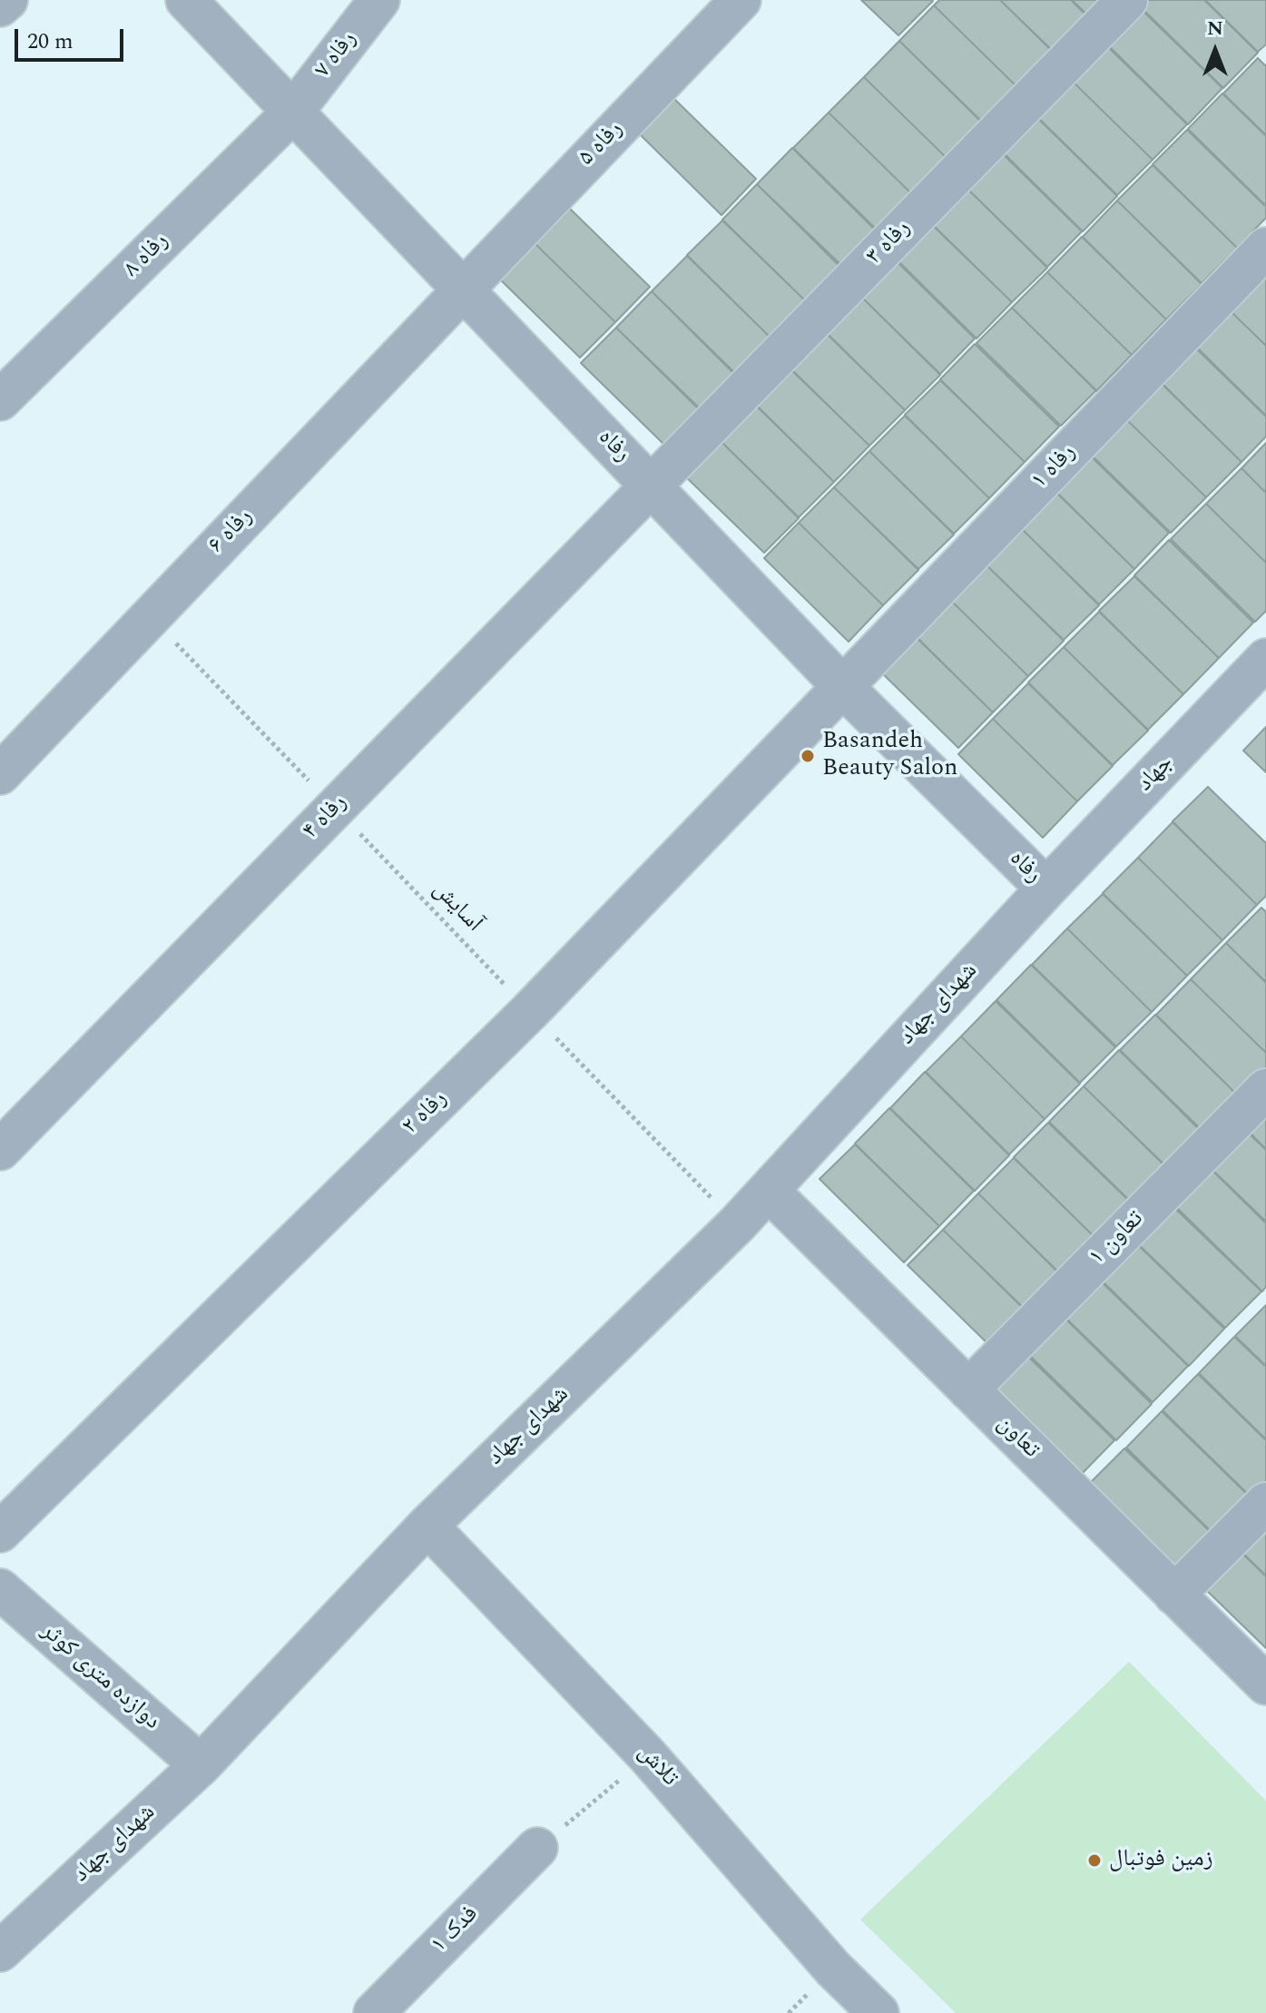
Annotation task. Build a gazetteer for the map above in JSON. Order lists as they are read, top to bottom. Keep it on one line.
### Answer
{"streets":{"street":["رفاه ۷","رفاه ۵","رفاه ۳","رفاه ۸","رفاه","رفاه ۱","رفاه ۶","جهاد","رفاه ۴","شهدای جهاد","رفاه ۲","تعاون ۱","تعاون","دوازده متری کوثر","تلاش","فدک ۱"],"path":["آسایش"]},"crossings":[["رفاه ۷","رفاه ۸"],["رفاه ۷","رفاه"],["رفاه ۵","رفاه"],["رفاه ۵","رفاه ۶"],["رفاه ۳","رفاه"],["رفاه ۳","رفاه ۴"],["رفاه ۸","رفاه"],["رفاه","رفاه ۱"],["رفاه","رفاه ۶"],["رفاه","جهاد"],["رفاه","رفاه ۴"],["رفاه","شهدای جهاد"],["رفاه","رفاه ۲"],["رفاه ۱","رفاه ۲"],["رفاه ۶","آسایش"],["جهاد","شهدای جهاد"],["رفاه ۴","آسایش"],["آسایش","شهدای جهاد"],["آسایش","رفاه ۲"],["شهدای جهاد","تعاون"],["شهدای جهاد","دوازده متری کوثر"],["شهدای جهاد","تلاش"],["تعاون ۱","تعاون"]],"places":["Basandeh Beauty Salon","زمین فوتبال"],"scale_bar":"20 m","north":"top"}
